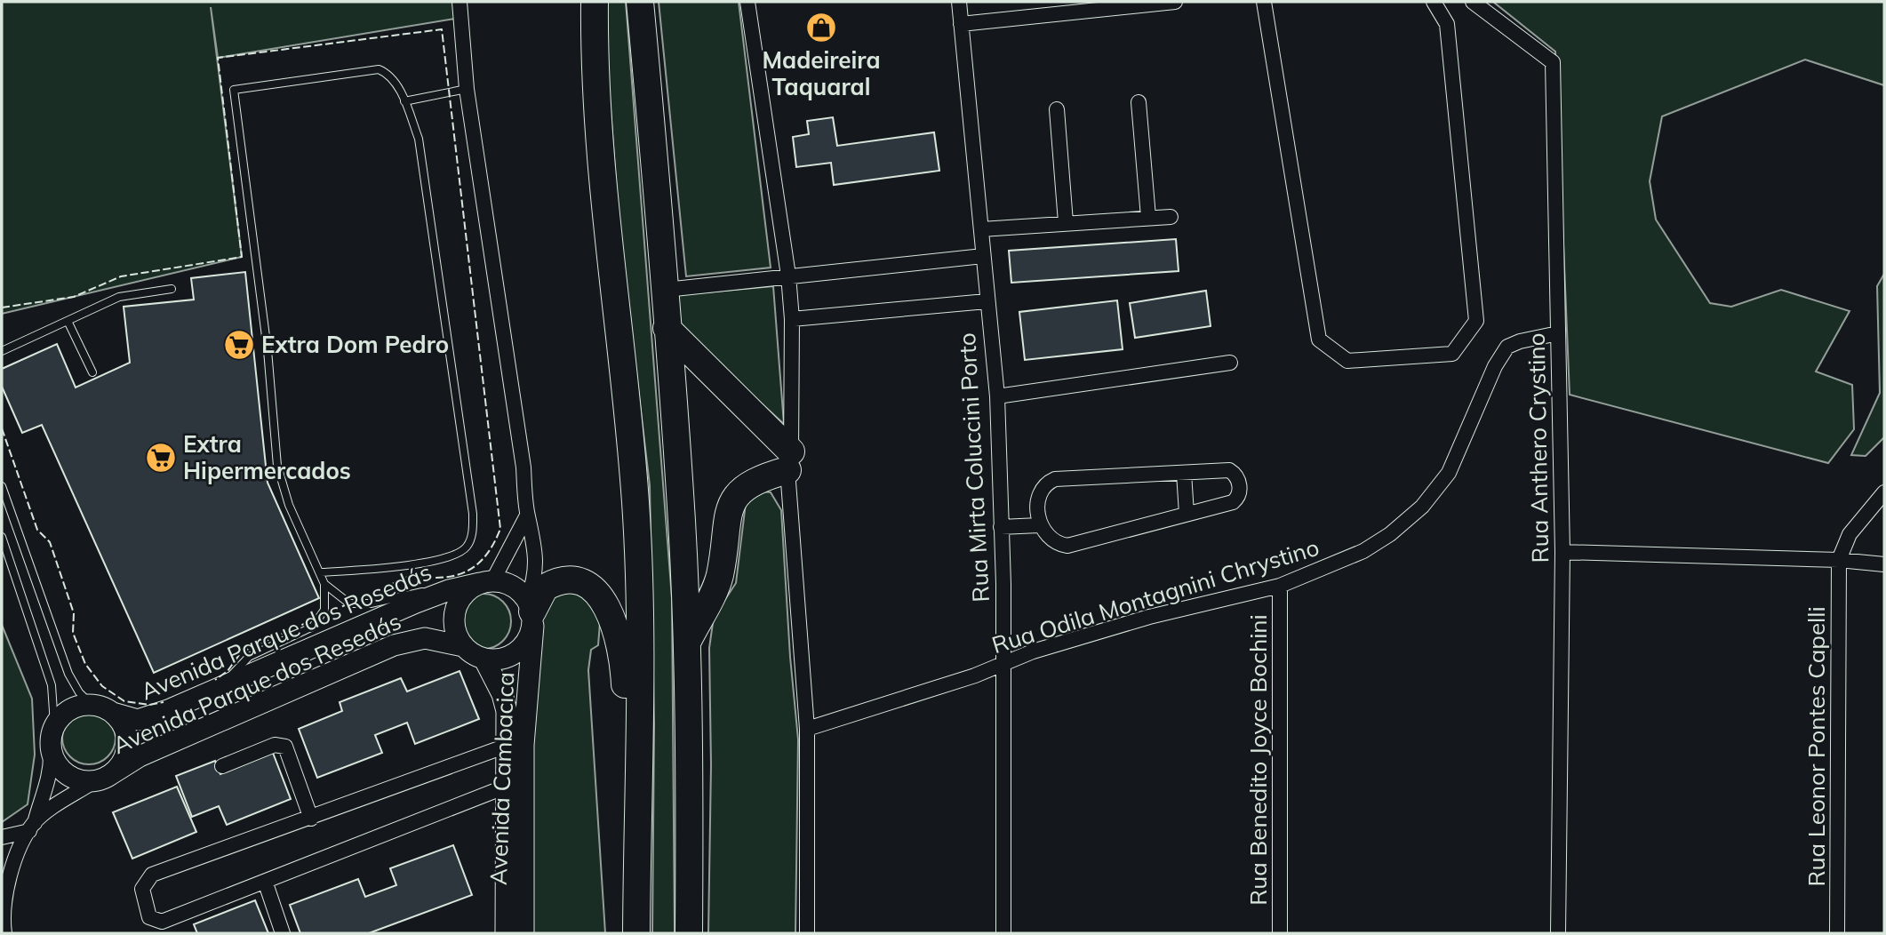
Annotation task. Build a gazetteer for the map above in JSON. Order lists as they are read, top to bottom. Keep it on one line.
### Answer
{"streets":{"street":["Rua Anthero Crystino","Rua Mirta Coluccini Porto","Rua Odila Montagnini Chrystino","Avenida Parque dos Rosedás","Avenida Parque dos Resedás","Rua Leonor Pontes Capelli","Rua Benedito Joyce Bochini","Avenida Cambacica"]},"crossings":[["Rua Anthero Crystino","Rua Odila Montagnini Chrystino"],["Rua Mirta Coluccini Porto","Rua Odila Montagnini Chrystino"],["Rua Odila Montagnini Chrystino","Rua Benedito Joyce Bochini"],["Avenida Parque dos Rosedás","Avenida Parque dos Resedás"],["Avenida Parque dos Rosedás","Avenida Cambacica"],["Avenida Parque dos Resedás","Avenida Cambacica"]],"places":{"shop":["Madeireira Taquaral"],"supermarket":["Extra Dom Pedro","Extra Hipermercados"]}}
